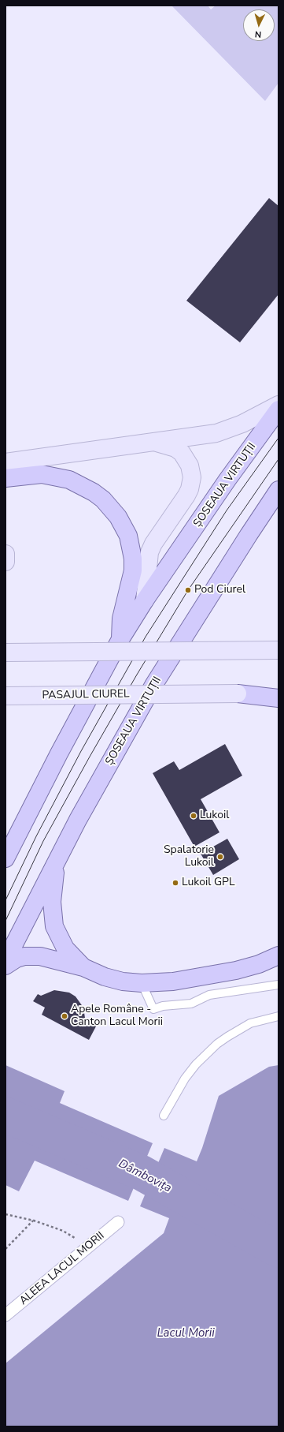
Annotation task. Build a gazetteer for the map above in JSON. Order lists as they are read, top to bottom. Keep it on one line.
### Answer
{"streets":{"main road":["ȘOSEAUA VIRTUȚII","PASAJUL CIUREL"],"street":["ALEEA LACUL MORII"]},"water":["Dâmbovița","Lacul Morii"],"places":["Pod Ciurel","Lukoil","Spalatorie Lukoil","Lukoil GPL","Apele Române - Canton Lacul Morii"],"north":"bottom"}
